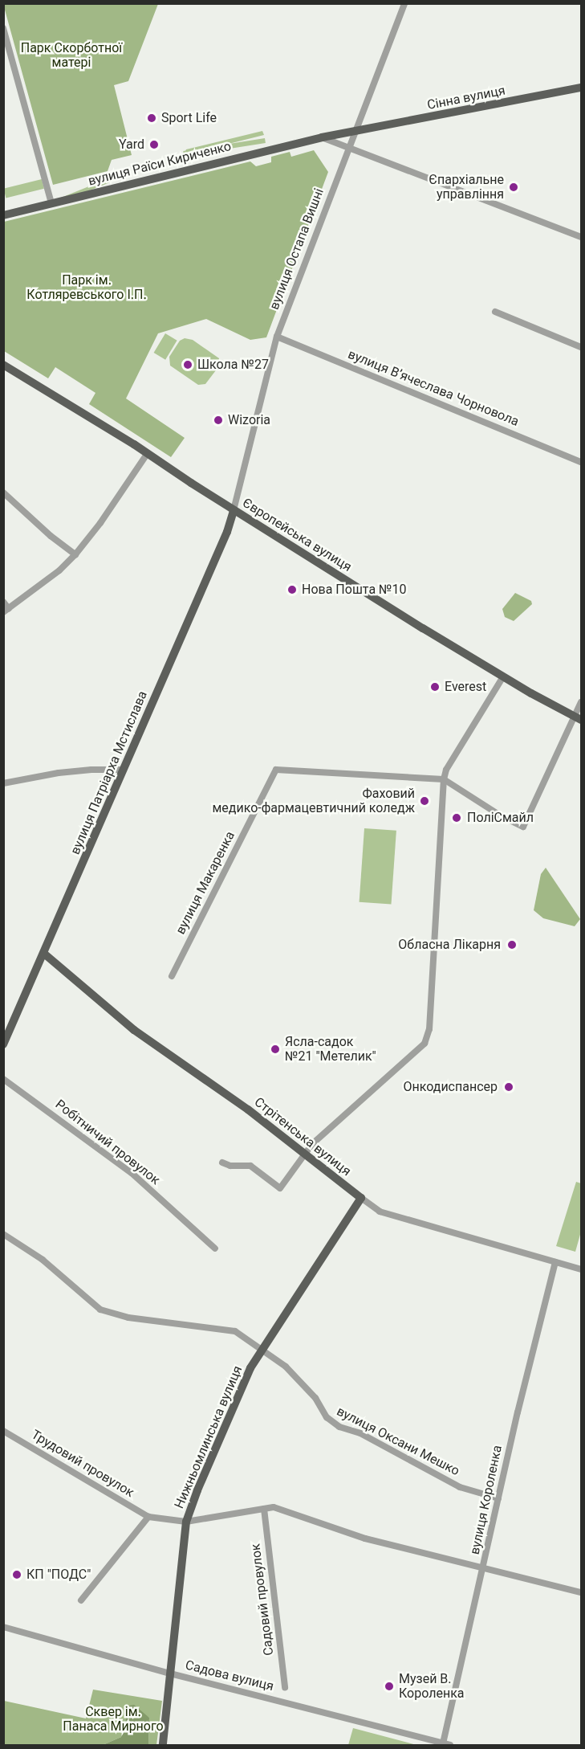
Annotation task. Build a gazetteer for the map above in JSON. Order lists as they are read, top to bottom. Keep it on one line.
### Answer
{"streets":{"main road":["Сінна вулиця","вулиця Раїси Кириченко","Європейська вулиця","вулиця Патріарха Мстислава","Стрітенська вулиця","Нижньомлинська вулиця"],"street":["вулиця Остапа Вишні","вулиця Вʼячеслава Чорновола","вулиця Макаренка","Робітничий провулок","вулиця Оксани Мешко","Трудовий провулок","вулиця Короленка","Садовий провулок","Садова вулиця"]},"crossings":[["Сінна вулиця","вулиця Раїси Кириченко"],["Сінна вулиця","вулиця Остапа Вишні"],["вулиця Раїси Кириченко","вулиця Остапа Вишні"],["вулиця Остапа Вишні","вулиця Вʼячеслава Чорновола"],["вулиця Остапа Вишні","Європейська вулиця"],["вулиця Остапа Вишні","вулиця Патріарха Мстислава"],["Європейська вулиця","вулиця Патріарха Мстислава"],["вулиця Патріарха Мстислава","Стрітенська вулиця"],["Стрітенська вулиця","Нижньомлинська вулиця"],["Стрітенська вулиця","вулиця Короленка"],["Нижньомлинська вулиця","вулиця Оксани Мешко"],["Нижньомлинська вулиця","Садова вулиця"],["вулиця Оксани Мешко","вулиця Короленка"],["вулиця Короленка","Садова вулиця"]],"parks":["Парк Скорботної матері","Парк ім. Котляревського І.П.","Сквер ім. Панаса Мирного"],"places":["Sport Life","Yard","Єпархіальне управління","Школа №27","Wizoria","Нова Пошта №10","Everest","Фаховий медико-фармацевтичний коледж","ПоліСмайл","Обласна Лікарня","Ясла-садок №21 \"Метелик\"","Онкодиспансер","КП \"ПОДС\"","Музей В. Короленка"]}
